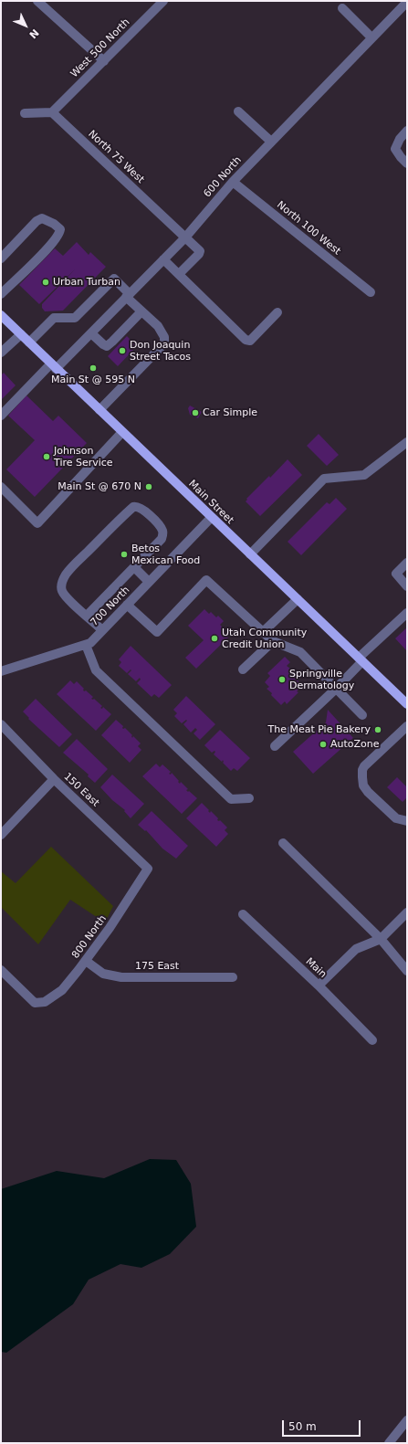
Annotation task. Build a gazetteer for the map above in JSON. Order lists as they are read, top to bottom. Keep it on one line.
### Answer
{"streets":{"main road":["Main Street"],"street":["West 500 North","North 75 West","600 North","North 100 West","700 North","150 East","800 North","175 East","Main"]},"crossings":[["West 500 North","North 75 West"],["North 75 West","600 North"],["600 North","North 100 West"],["600 North","Main Street"],["Main Street","700 North"],["150 East","800 North"],["800 North","175 East"]],"places":["Urban Turban","Don Joaquin Street Tacos","Main St @ 595 N","Car Simple","Johnson Tire Service","Main St @ 670 N","Betos Mexican Food","Utah Community Credit Union","Springville Dermatology","The Meat Pie Bakery","AutoZone"],"scale_bar":"50 m","north":"bottom right"}
